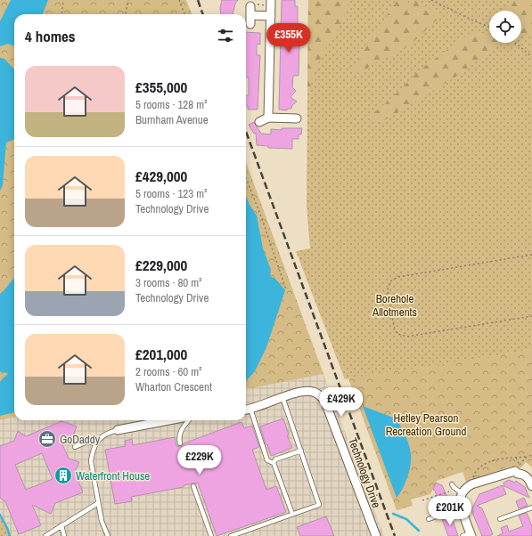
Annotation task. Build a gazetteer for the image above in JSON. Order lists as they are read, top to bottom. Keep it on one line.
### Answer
{"streets":{"street":["Technology Drive"]},"parks":["Borehole Allotments","Hetley Pearson Recreation Ground"],"places":{"office":["GoDaddy"],"building":["Waterfront House"]},"page":{"heading":"4 homes","price":["£355K","£429K","£229K","£201K"],"list":[{"name":"£355,000","note":"5 rooms · 128 m² · Burnham Avenue"},{"name":"£429,000","note":"5 rooms · 123 m² · Technology Drive"},{"name":"£229,000","note":"3 rooms · 80 m² · Technology Drive"},{"name":"£201,000","note":"2 rooms · 60 m² · Wharton Crescent"}]}}
